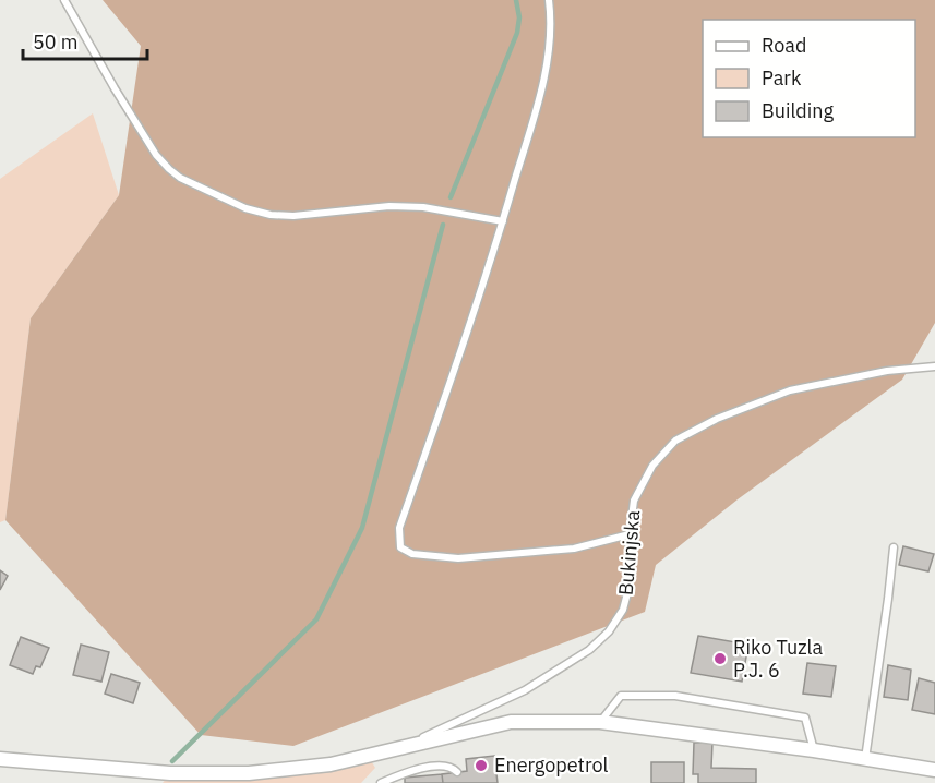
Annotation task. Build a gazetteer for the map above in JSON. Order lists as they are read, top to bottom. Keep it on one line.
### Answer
{"streets":{"street":["Bukinjska"]},"places":["Riko Tuzla P.J. 6","Energopetrol"],"legend":["Road","Park","Building"],"scale_bar":"50 m"}
